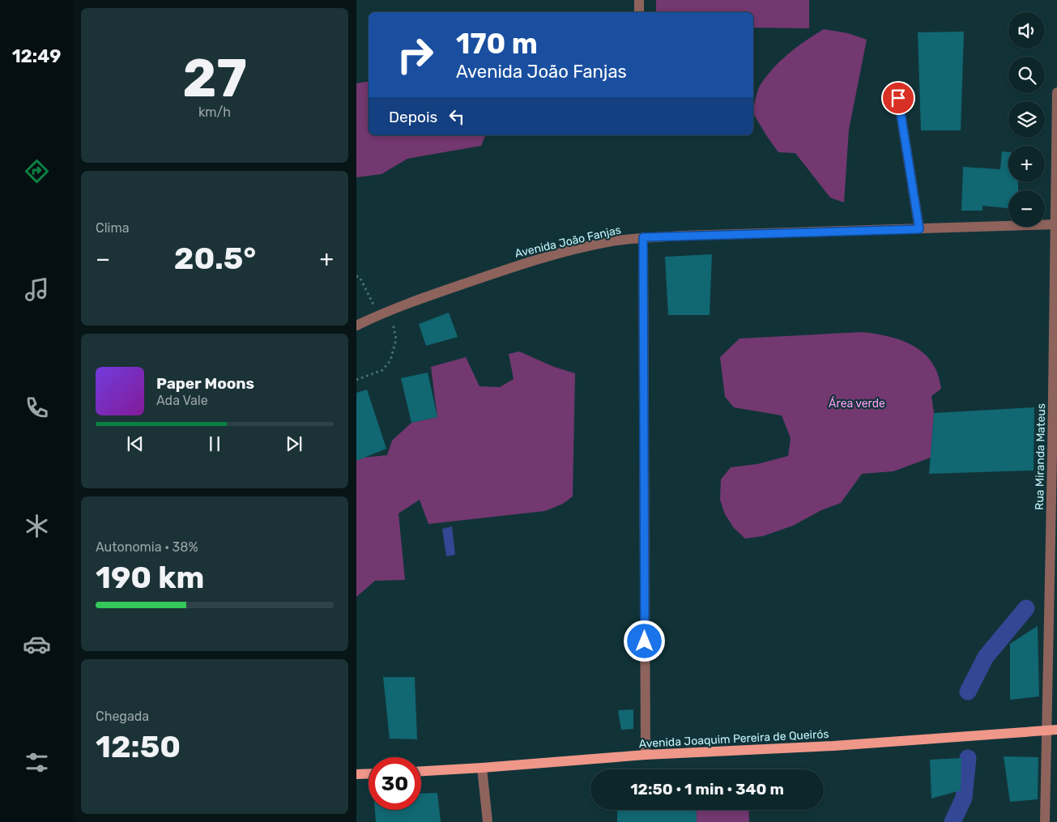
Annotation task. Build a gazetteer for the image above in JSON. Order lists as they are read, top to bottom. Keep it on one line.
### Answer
{"streets":{"main road":["Avenida Joaquim Pereira de Queirós"],"street":["Avenida João Fanjas","Rua Miranda Mateus"]},"crossings":[["Avenida João Fanjas","Rua Miranda Mateus"],["Rua Miranda Mateus","Avenida Joaquim Pereira de Queirós"]],"parks":["Área verde"],"page":{"tabs":"12:49","tile":[["27","km/h"],"Clima",["Autonomia · 38%","190 km"],["Chegada","12:50"]],"map_buttons":["+","−"],"turn":["170 m","Avenida João Fanjas"],"then":"Depois","heat":["−","20.5°","+"],"song":["Paper Moons","Ada Vale"],"limit":"30","trip":"12:50 · 1 min · 340 m"}}
